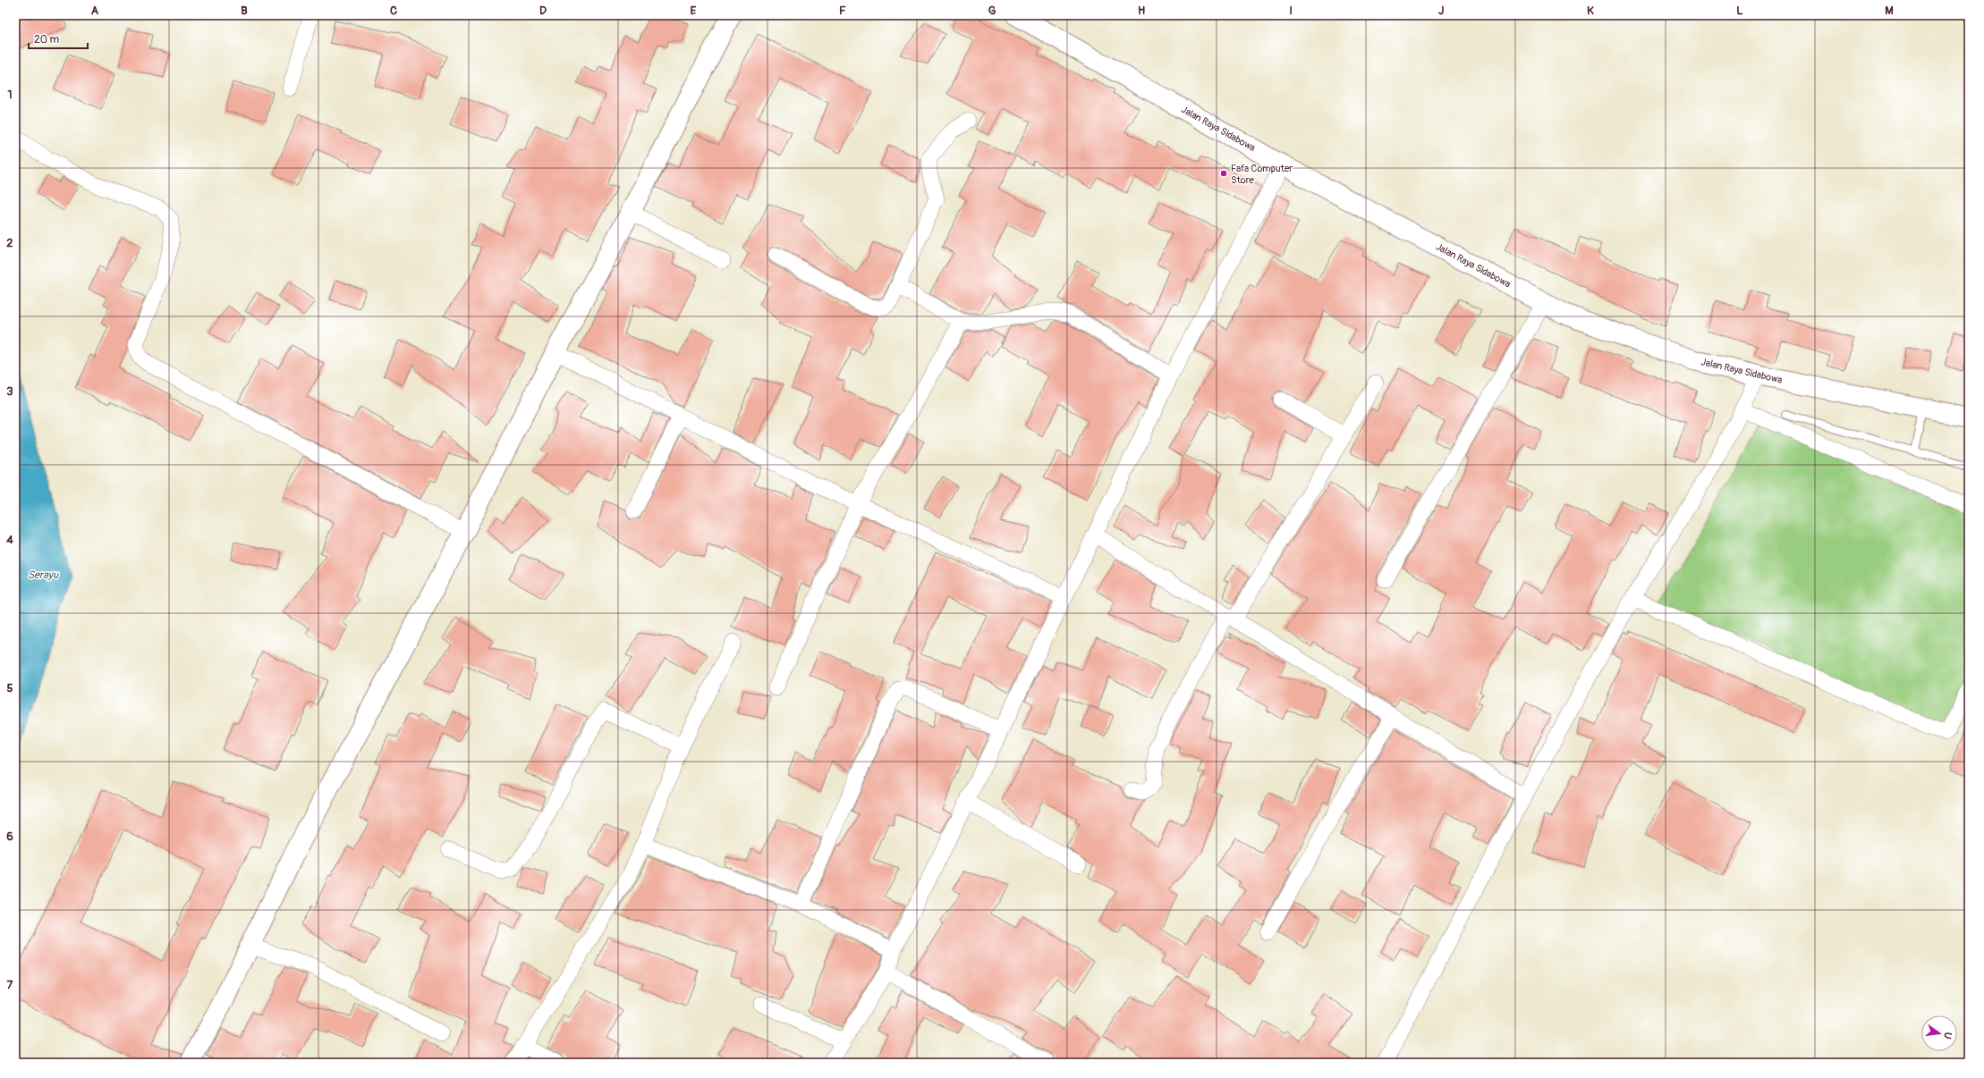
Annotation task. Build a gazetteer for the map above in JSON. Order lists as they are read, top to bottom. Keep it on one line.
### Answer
{"streets":{"main road":["Jalan Raya Sidabowa"]},"water":["Serayu"],"places":["Fafa Computer Store"],"scale_bar":"20 m","north":"right","grid":{"columns":["A","B","C","D","E","F","G","H","I","J","K","L","M"],"rows":["1","2","3","4","5","6","7"]}}
